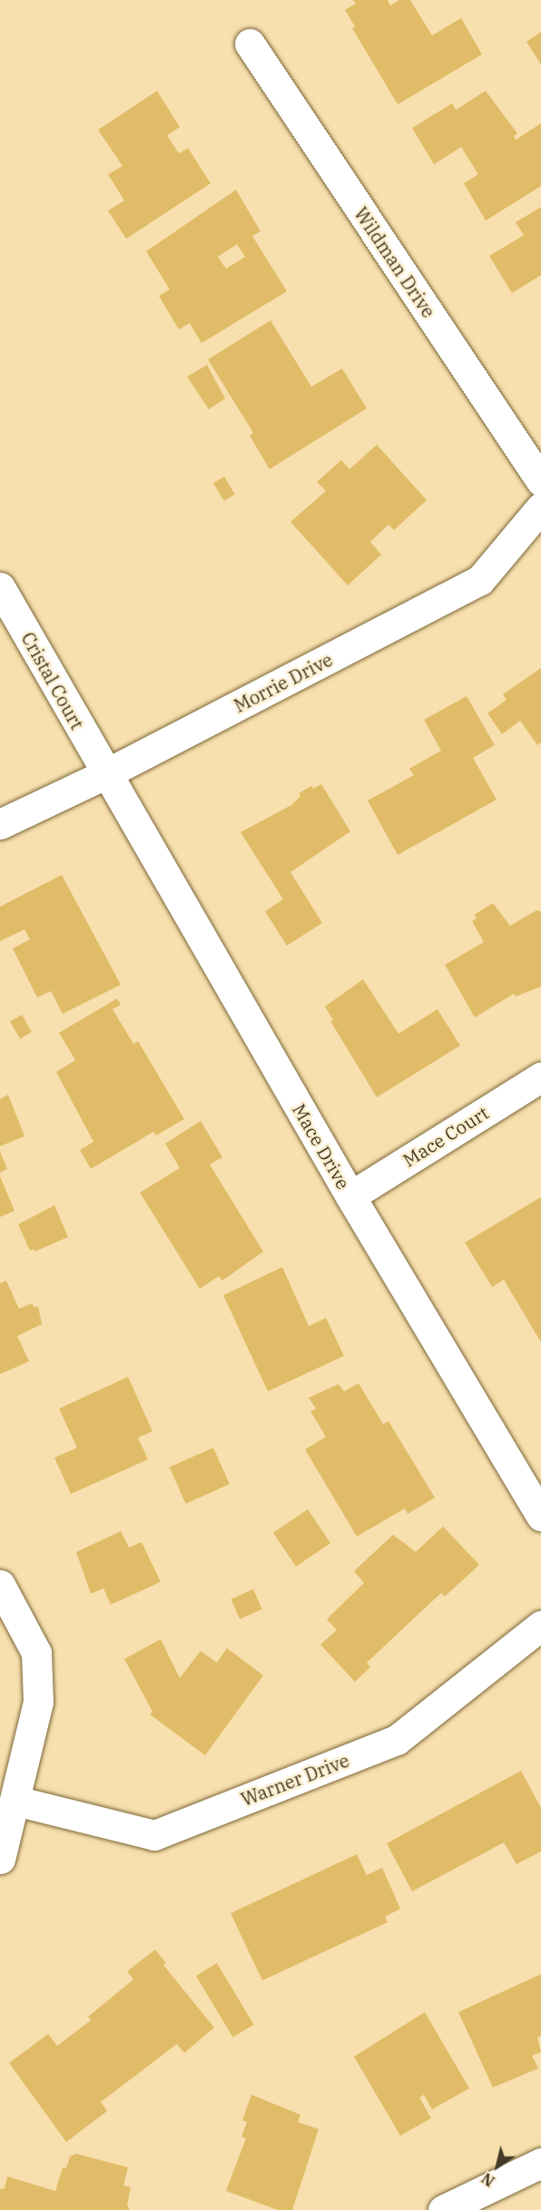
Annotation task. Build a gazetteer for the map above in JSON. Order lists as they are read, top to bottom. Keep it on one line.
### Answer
{"streets":{"street":["Wildman Drive","Cristal Court","Morrie Drive","Mace Court","Mace Drive","Warner Drive"]},"crossings":[["Cristal Court","Morrie Drive"],["Cristal Court","Mace Drive"],["Morrie Drive","Mace Drive"],["Mace Court","Mace Drive"]],"north":"bottom left"}
